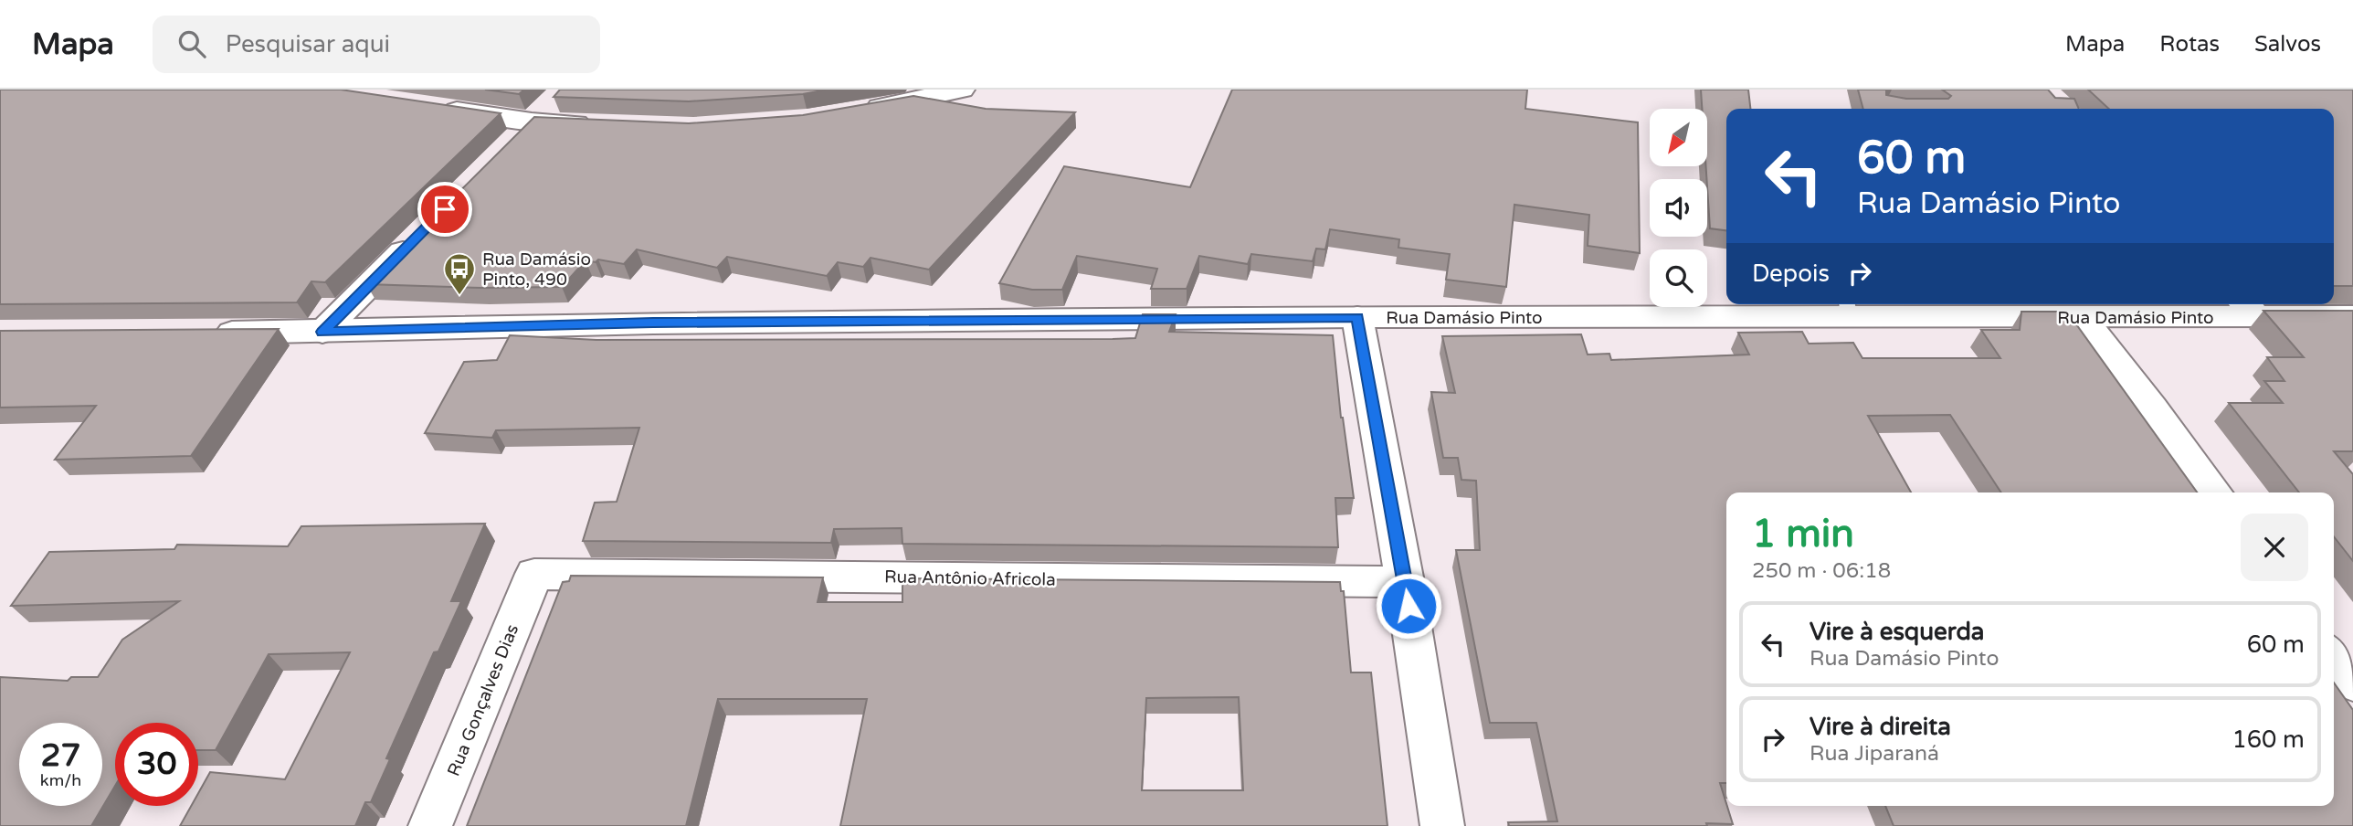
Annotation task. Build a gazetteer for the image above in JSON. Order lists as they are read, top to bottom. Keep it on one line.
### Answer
{"streets":{"street":["Rua Damásio Pinto","Rua Antônio Africola","Rua Gonçalves Dias"]},"crossings":[["Rua Antônio Africola","Rua Gonçalves Dias"]],"places":{"bus stop":["Rua Damásio Pinto, 490"]},"north":"bottom left","page":{"header":"Mapa","search":"Pesquisar aqui","nav":["Mapa","Rotas","Salvos"],"turn":["60 m","Rua Damásio Pinto"],"then":"Depois","heading":["1 min","250 m · 06:18"],"list":[{"name":"Vire à esquerda","note":"Rua Damásio Pinto","value":"60 m"},{"name":"Vire à direita","note":"Rua Jiparaná","value":"160 m"}],"speed":"27 km/h","limit":"30"}}
